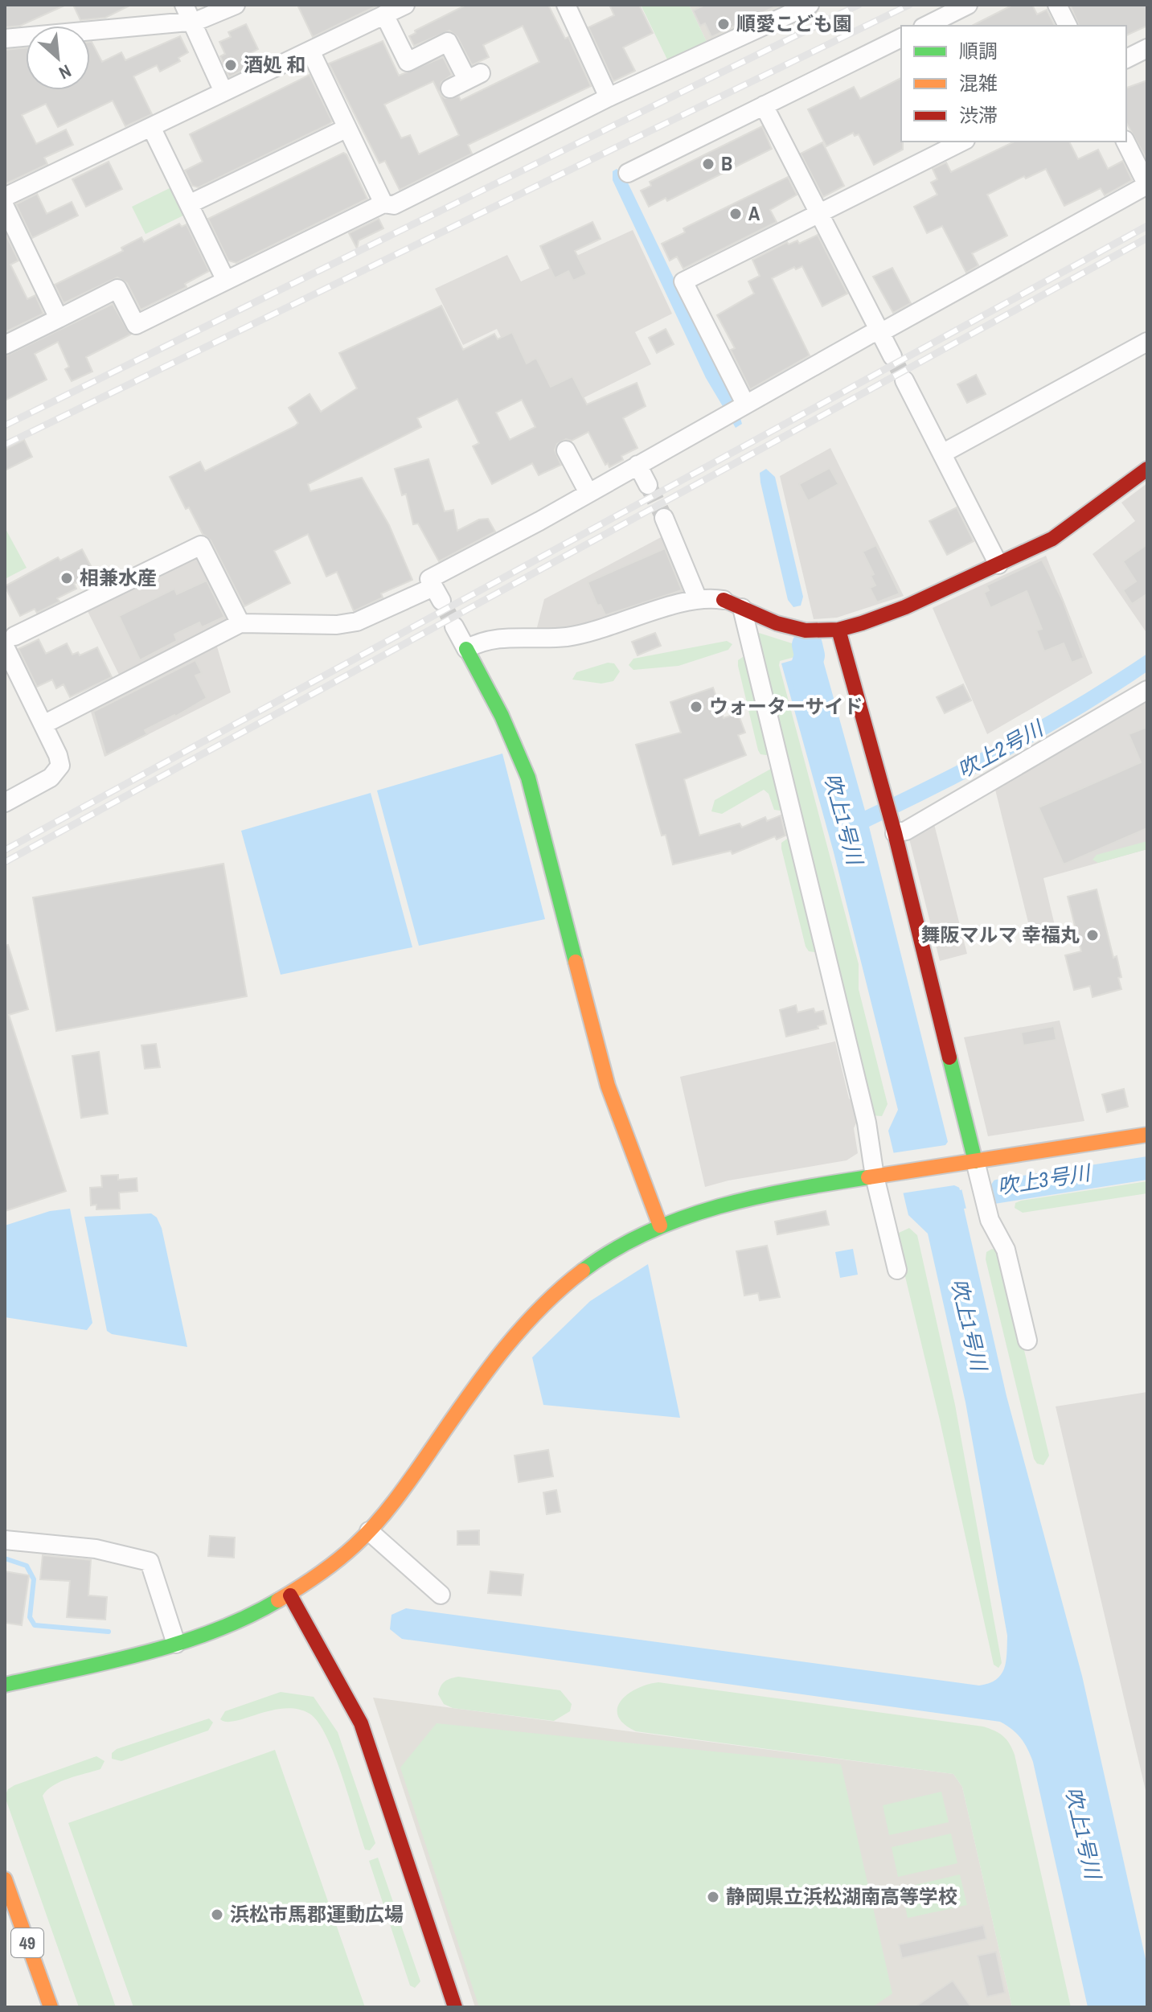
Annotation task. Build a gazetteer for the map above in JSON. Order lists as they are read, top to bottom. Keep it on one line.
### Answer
{"streets":{"street":["49"]},"water":["吹上2号川","吹上1号川","吹上3号川"],"places":["順愛こども園","酒処 和","B","A","相兼水産","ウォーターサイド","舞阪マルマ 幸福丸","静岡県立浜松湖南高等学校","浜松市馬郡運動広場"],"legend":["順調","混雑","渋滞"],"north":"bottom right"}
